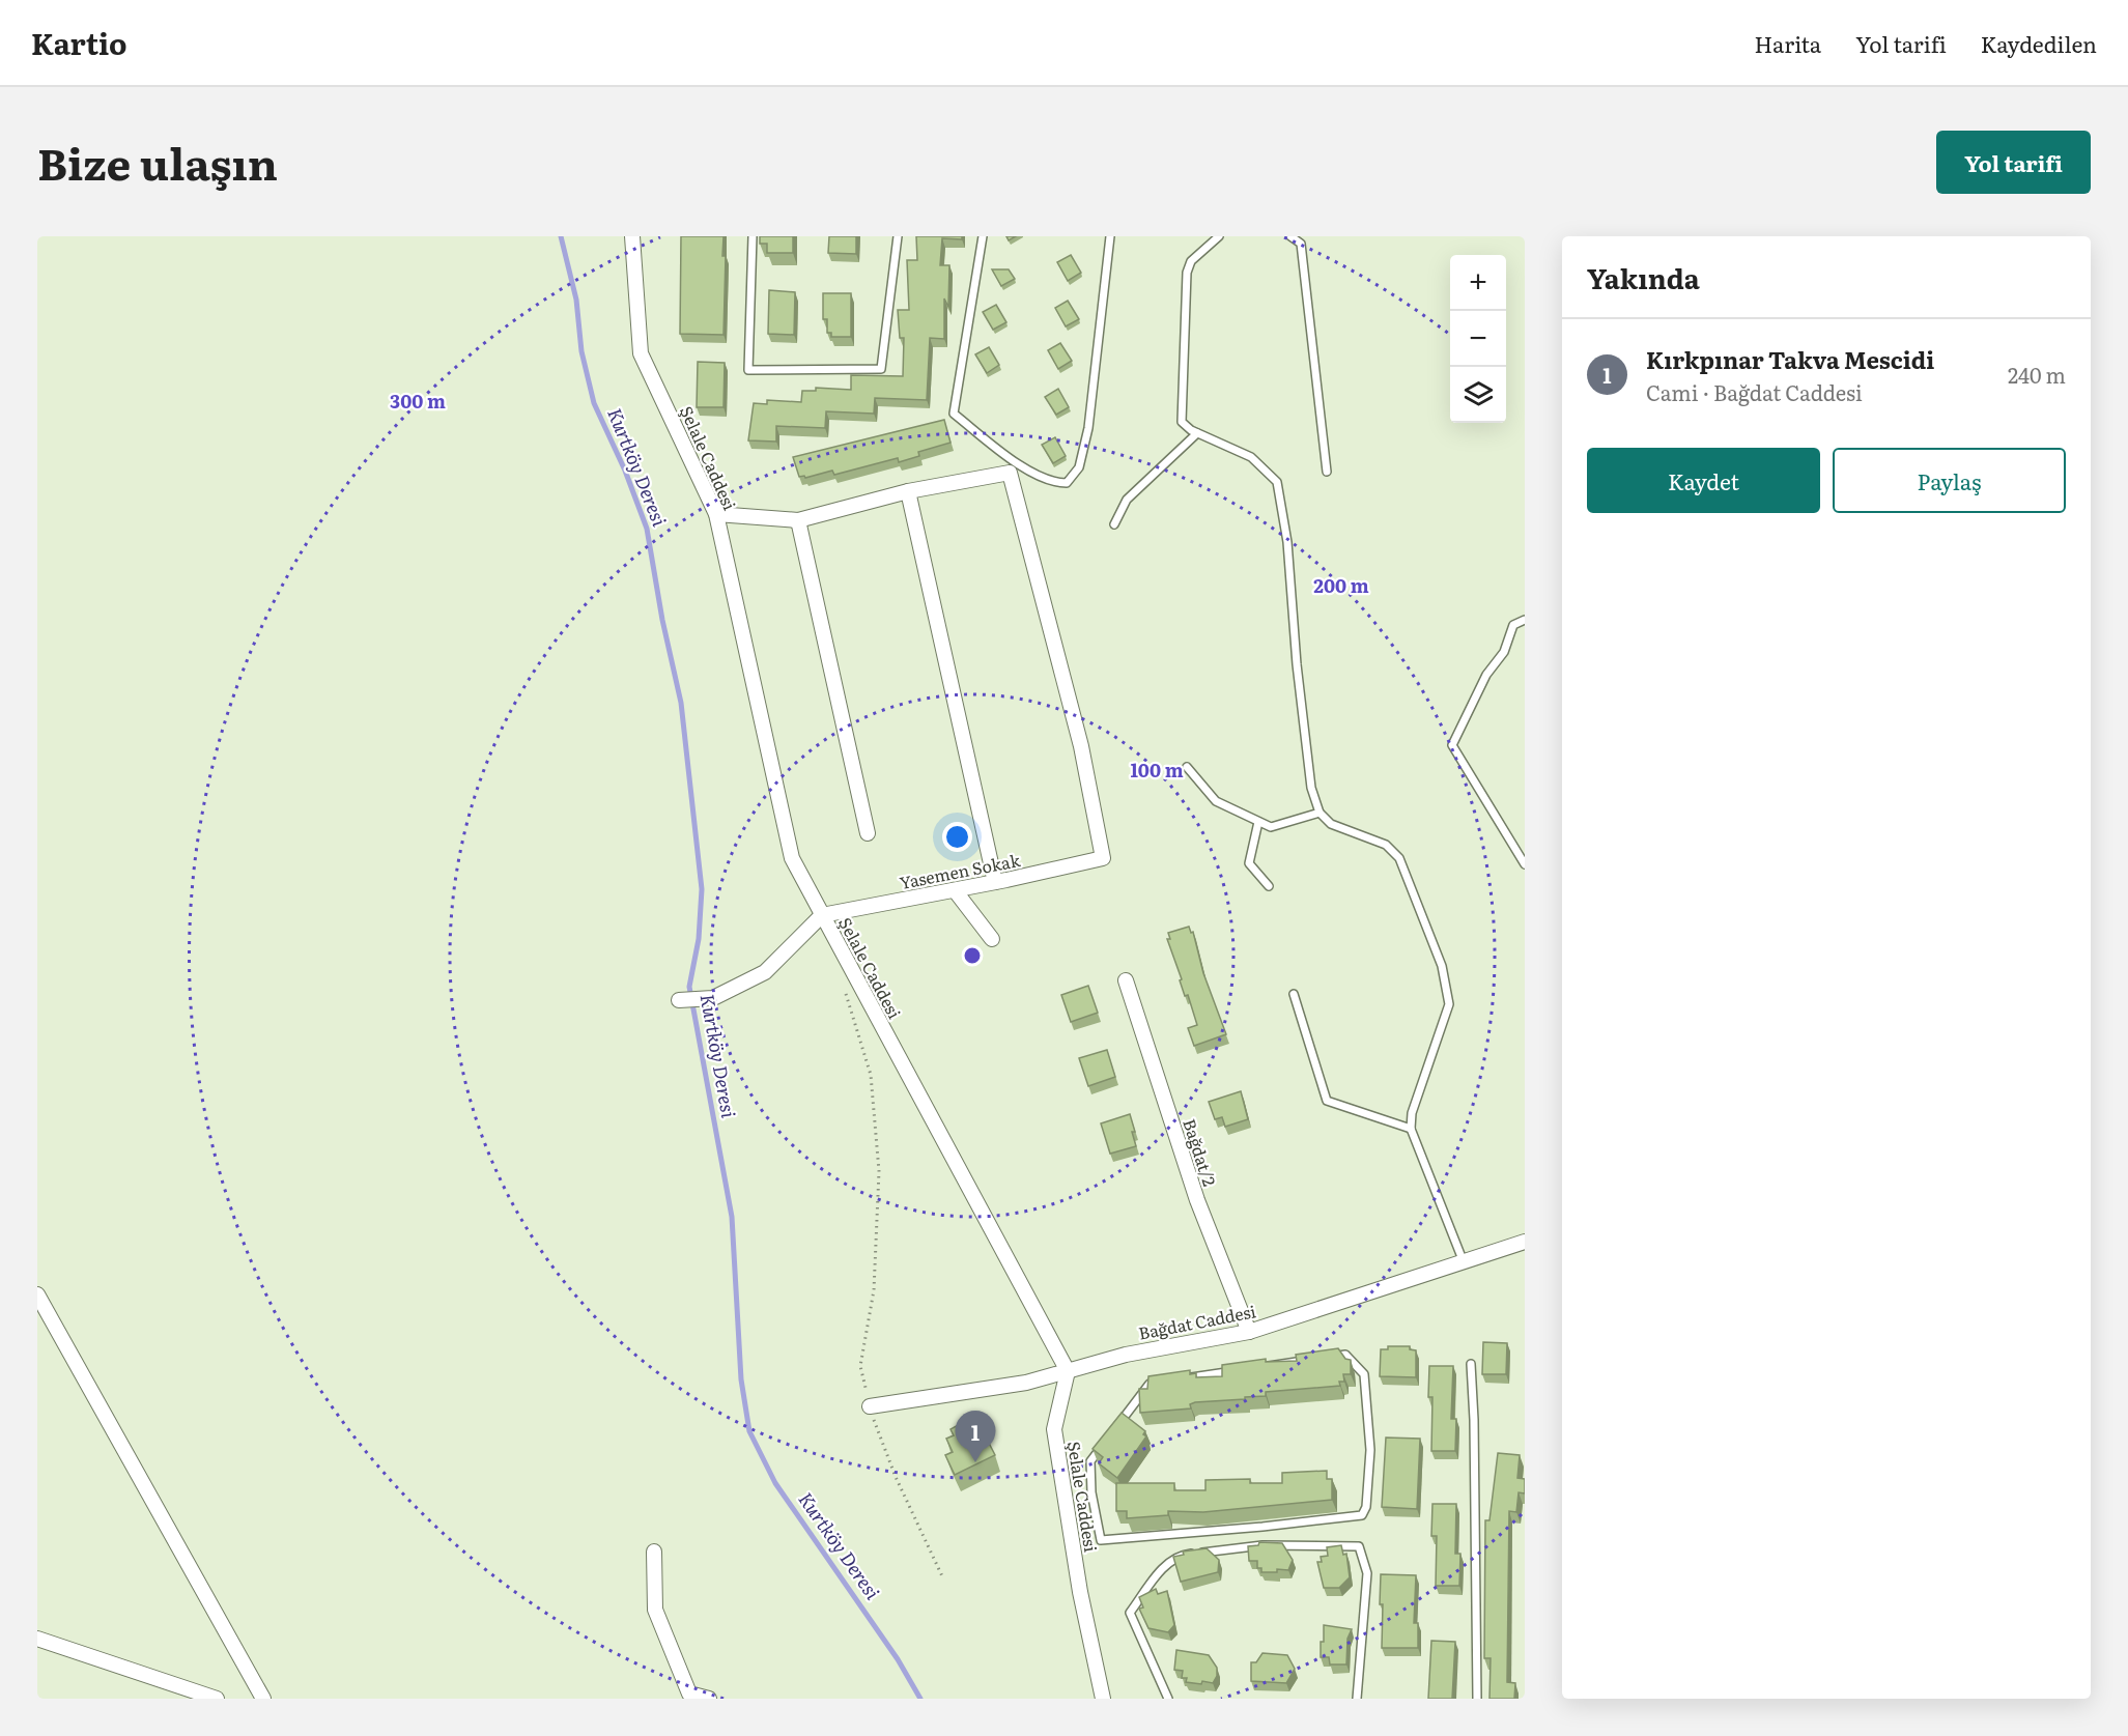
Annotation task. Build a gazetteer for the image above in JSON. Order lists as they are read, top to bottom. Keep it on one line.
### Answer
{"streets":{"street":["Şelale Caddesi","Yasemen Sokak","Bağdat/2","Bağdat Caddesi"]},"crossings":[["Şelale Caddesi","Yasemen Sokak"],["Şelale Caddesi","Bağdat Caddesi"],["Bağdat/2","Bağdat Caddesi"]],"water":["Kurtköy Deresi"],"page":{"header":"Kartio","nav":["Harita","Yol tarifi","Kaydedilen"],"title":"Bize ulaşın","buttons":["Yol tarifi",["Kaydet","Paylaş"]],"heading":"Yakında","map_buttons":["+","−"],"list":[{"mark":"1","name":"Kırkpınar Takva Mescidi","note":"Cami · Bağdat Caddesi","value":"240 m"}],"pins":"1"},"rings":["300 m","200 m","100 m"]}
